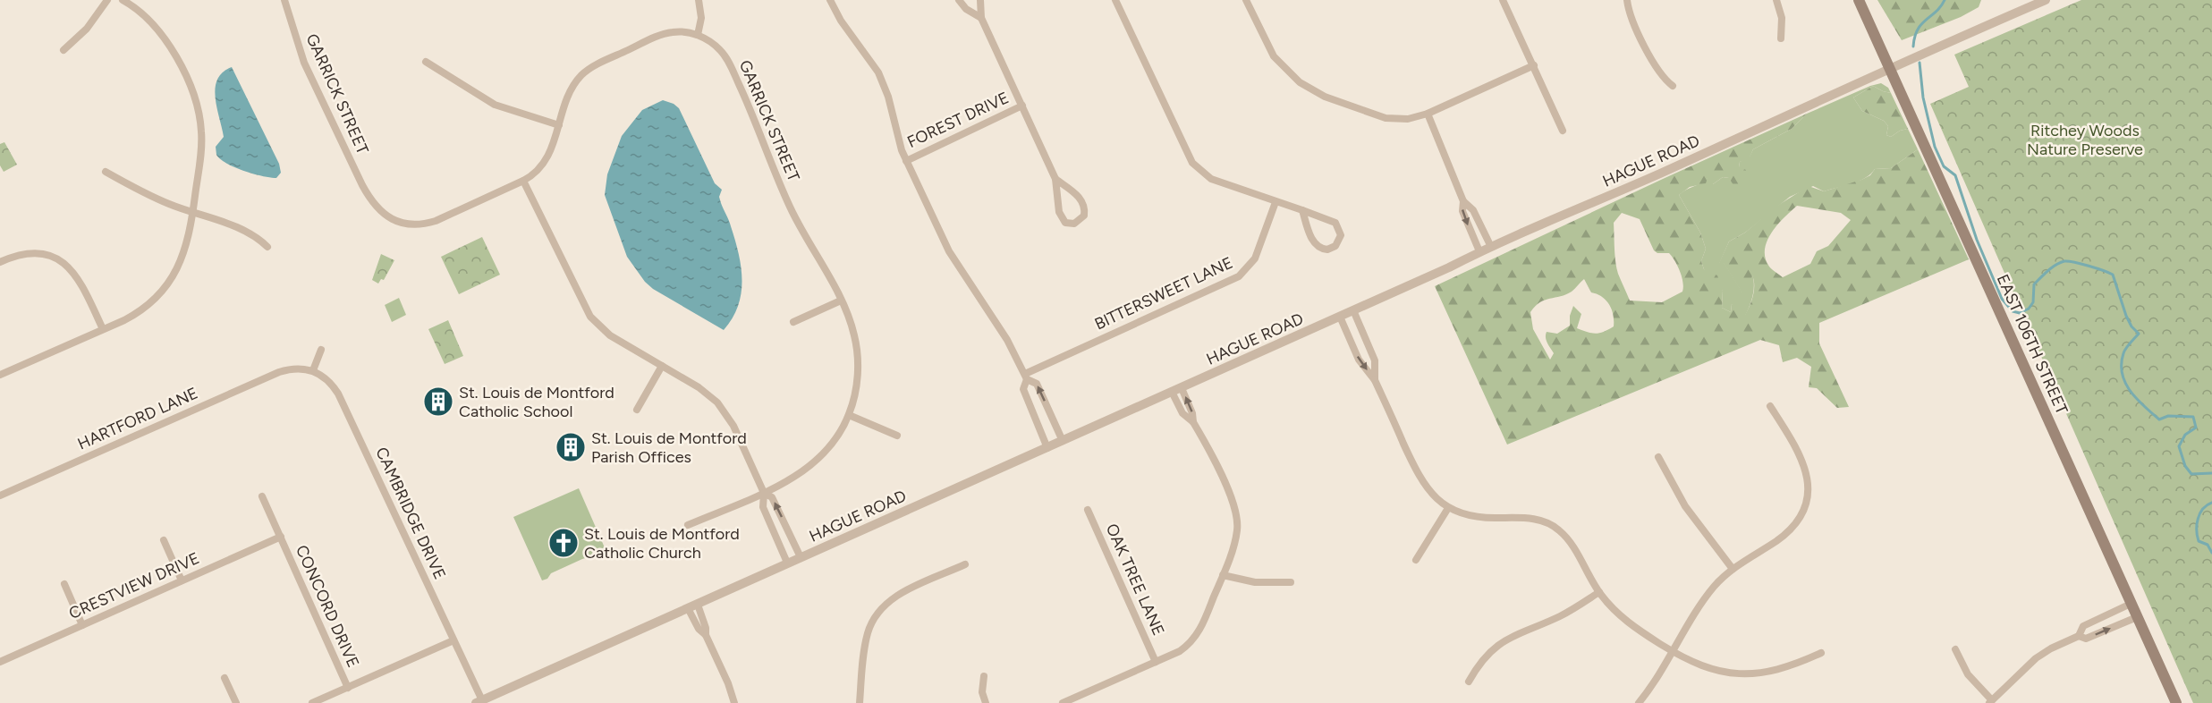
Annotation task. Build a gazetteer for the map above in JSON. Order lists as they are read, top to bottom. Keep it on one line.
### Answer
{"streets":{"main road":["EAST 106TH STREET"],"street":["GARRICK STREET","FOREST DRIVE","HAGUE ROAD","BITTERSWEET LANE","HARTFORD LANE","CAMBRIDGE DRIVE","OAK TREE LANE","CRESTVIEW DRIVE","CONCORD DRIVE"]},"crossings":[["HAGUE ROAD","EAST 106TH STREET"],["HAGUE ROAD","CAMBRIDGE DRIVE"],["HARTFORD LANE","CAMBRIDGE DRIVE"],["CRESTVIEW DRIVE","CONCORD DRIVE"]],"parks":["Ritchey Woods Nature Preserve"],"places":{"building":["St. Louis de Montford Catholic School","St. Louis de Montford Parish Offices"],"church":["St. Louis de Montford Catholic Church"]}}
